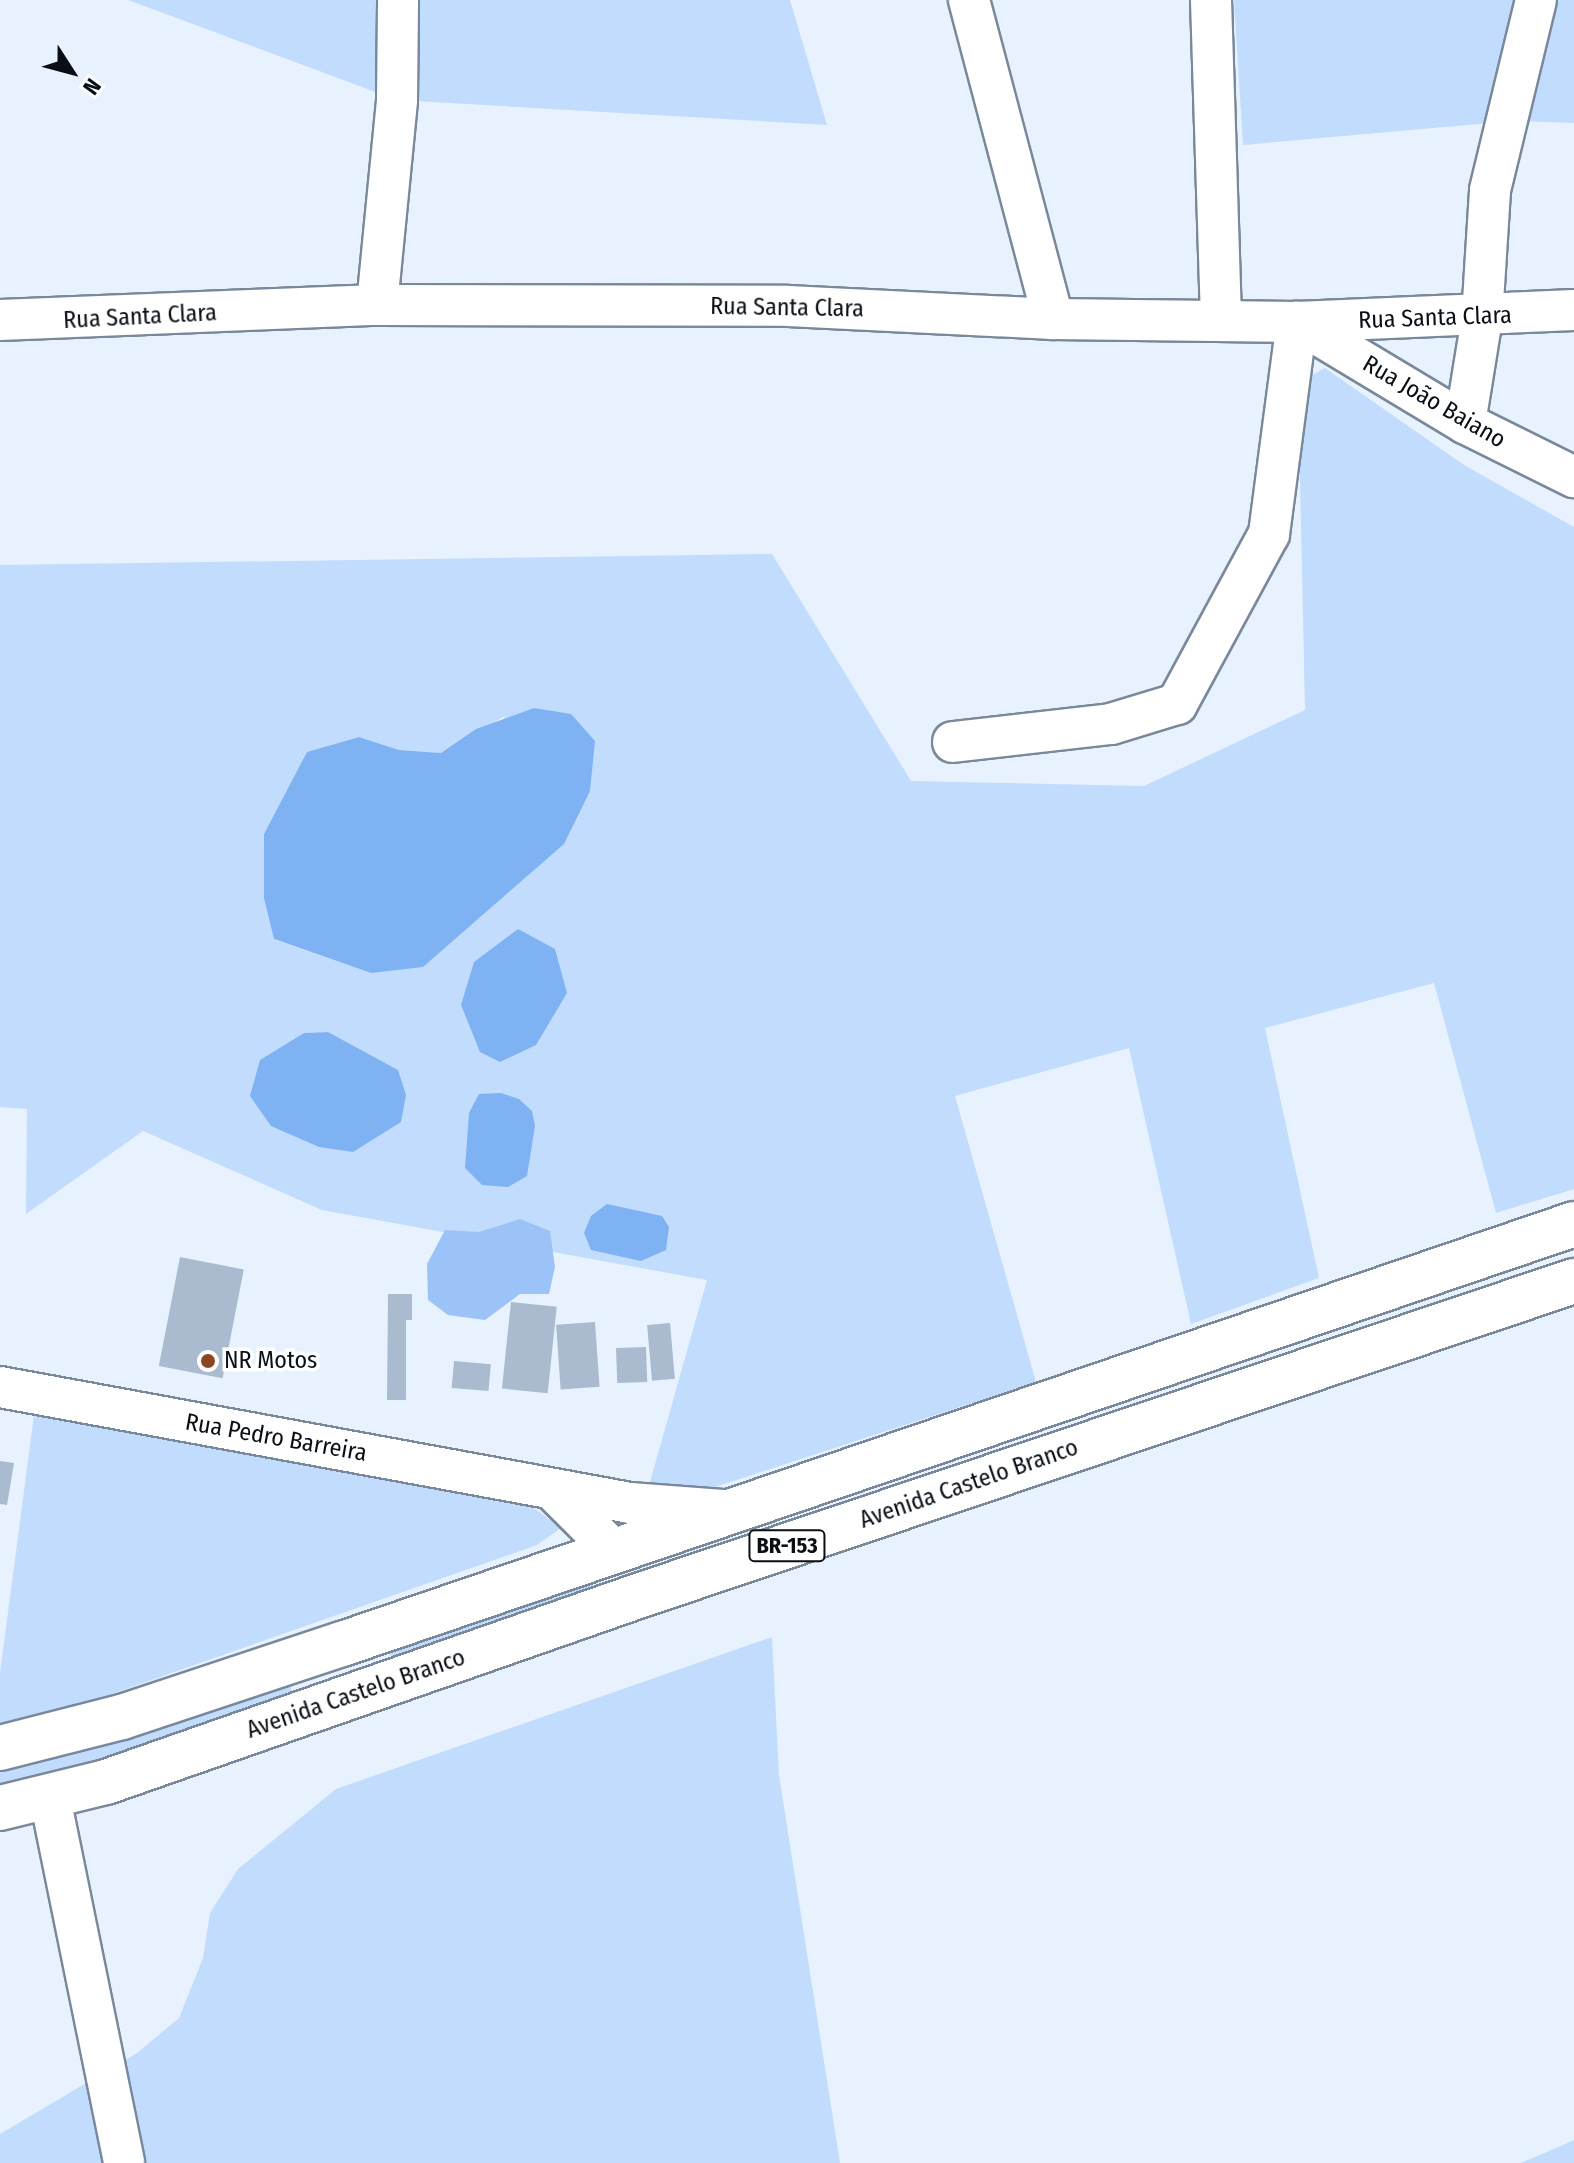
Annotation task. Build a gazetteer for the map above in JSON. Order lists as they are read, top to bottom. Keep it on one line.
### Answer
{"streets":{"main road":["Avenida Castelo Branco","BR-153"],"street":["Rua Santa Clara","Rua João Baiano","Rua Pedro Barreira"]},"crossings":[["Rua Santa Clara","Rua João Baiano"],["Rua Pedro Barreira","BR-153"]],"places":["NR Motos"],"north":"bottom right"}
